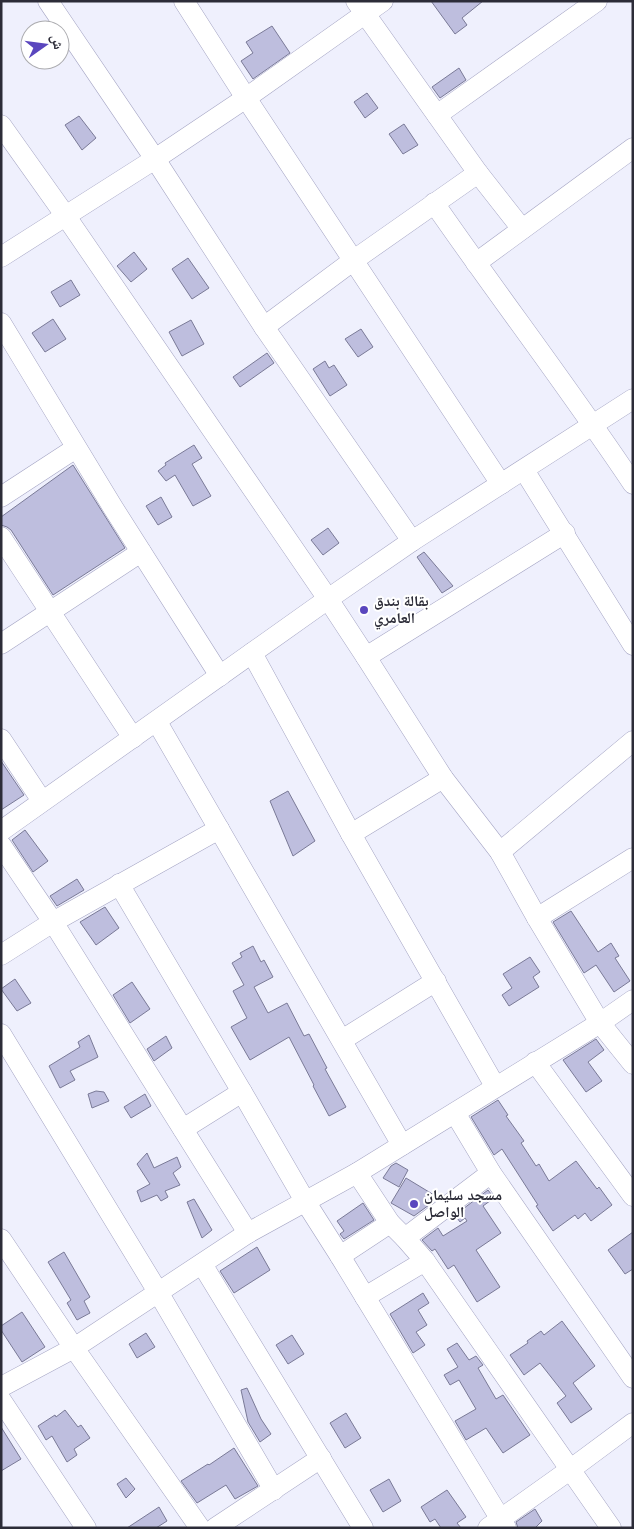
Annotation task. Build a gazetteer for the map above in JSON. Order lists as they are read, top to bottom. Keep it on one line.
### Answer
{"places":["بقالة بندق العامري","مسجد سليمان الواصل"],"north":"right"}
